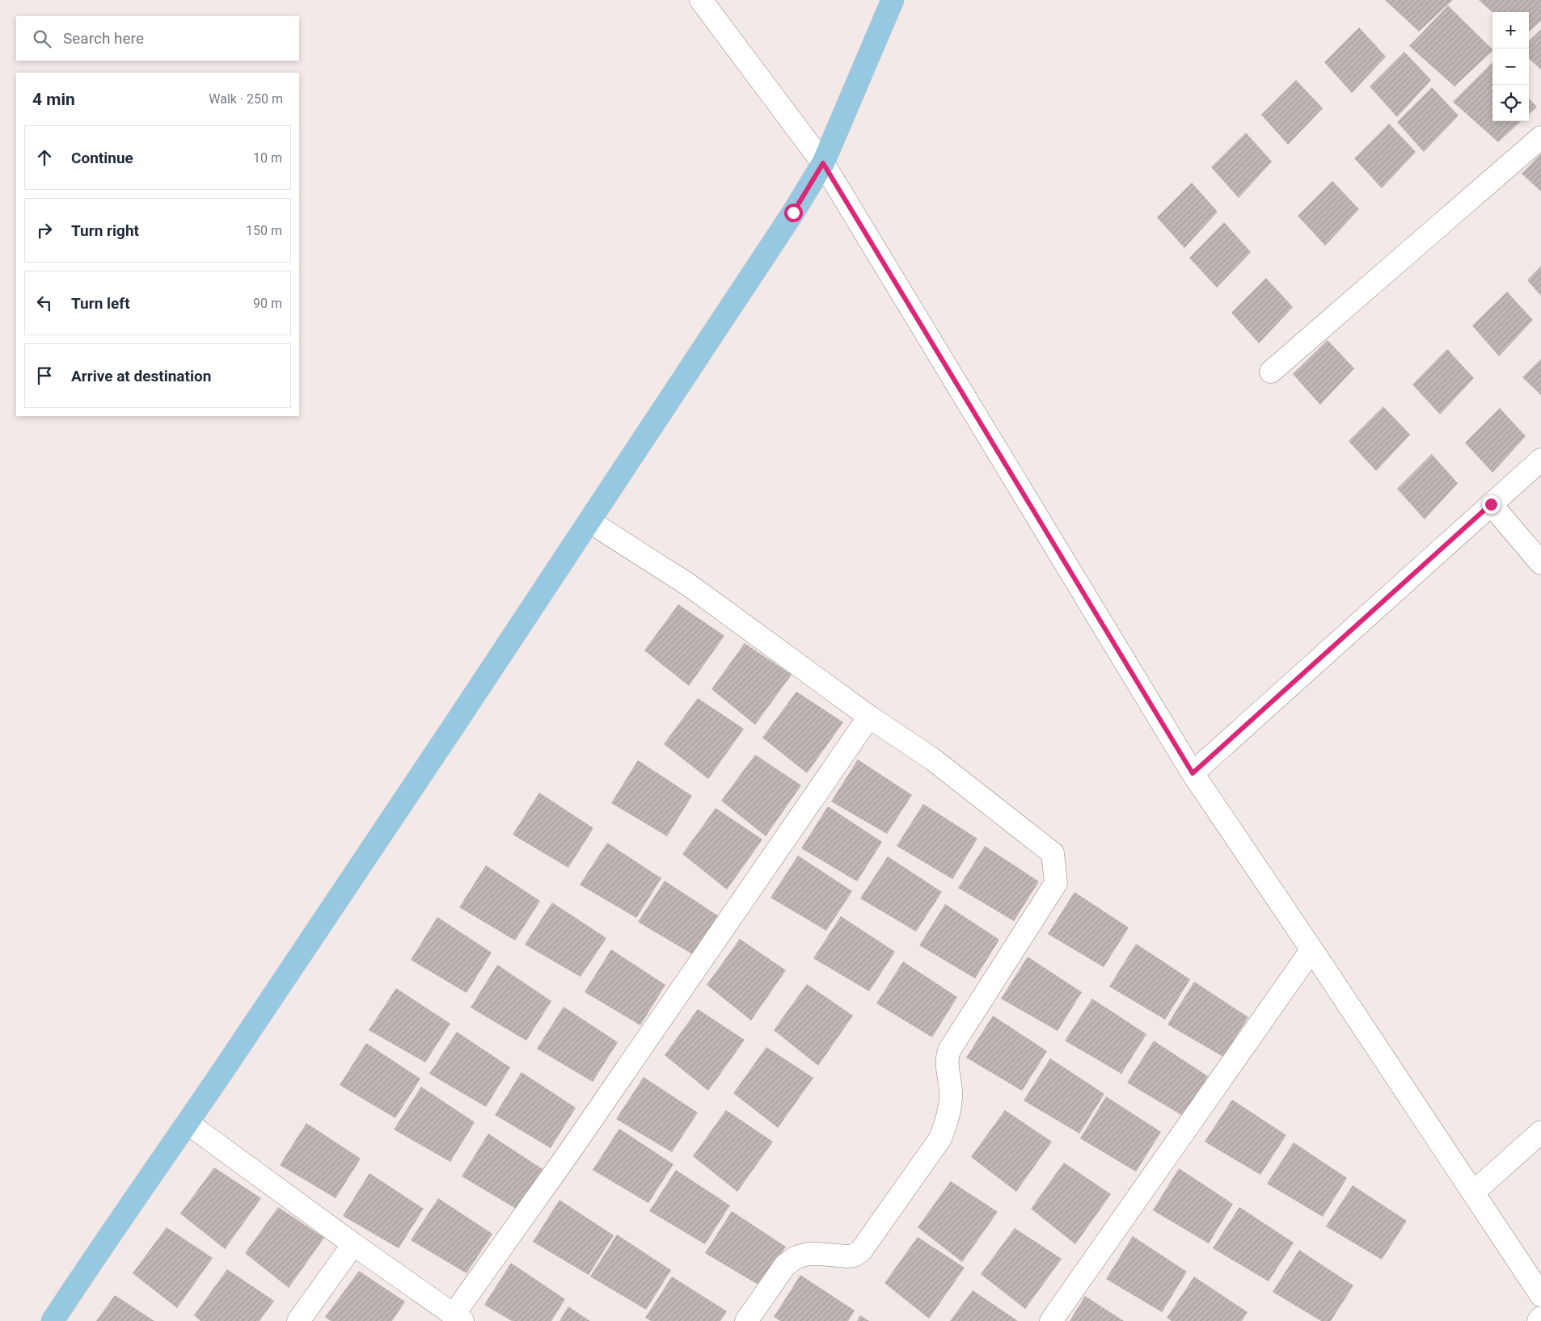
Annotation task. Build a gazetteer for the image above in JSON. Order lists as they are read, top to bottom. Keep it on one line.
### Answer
{"page":{"map_buttons":["+","−"],"search":"Search here","heading":["4 min","Walk · 250 m"],"list":[["Continue","10 m"],["Turn right","150 m"],["Turn left","90 m"],"Arrive at destination"]}}
